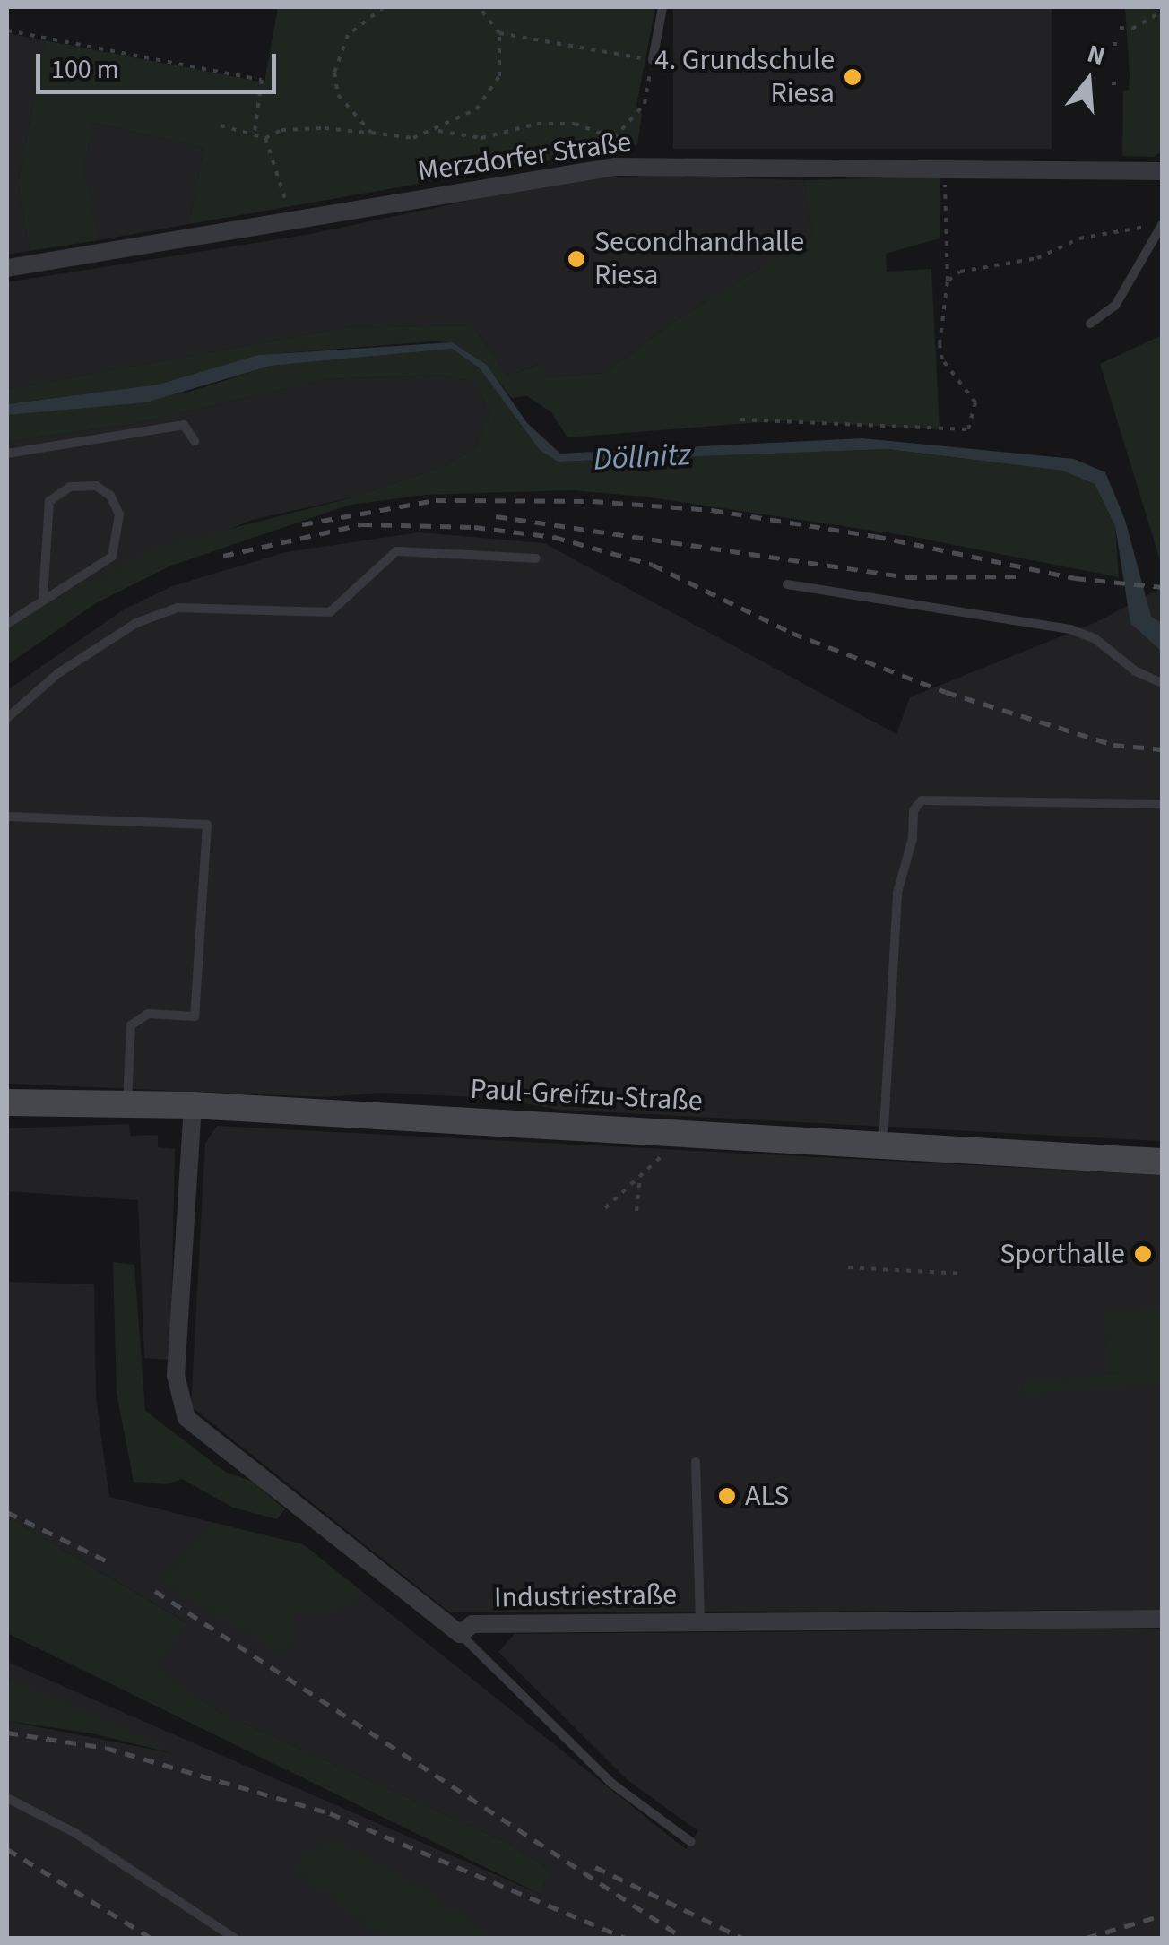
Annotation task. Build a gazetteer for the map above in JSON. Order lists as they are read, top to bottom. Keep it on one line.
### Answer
{"streets":{"main road":["Paul-Greifzu-Straße"],"street":["Merzdorfer Straße","Industriestraße"]},"crossings":[["Paul-Greifzu-Straße","Industriestraße"]],"water":["Döllnitz"],"places":["4. Grundschule Riesa","Secondhandhalle Riesa","Sporthalle","ALS"],"scale_bar":"100 m","north":"top"}
